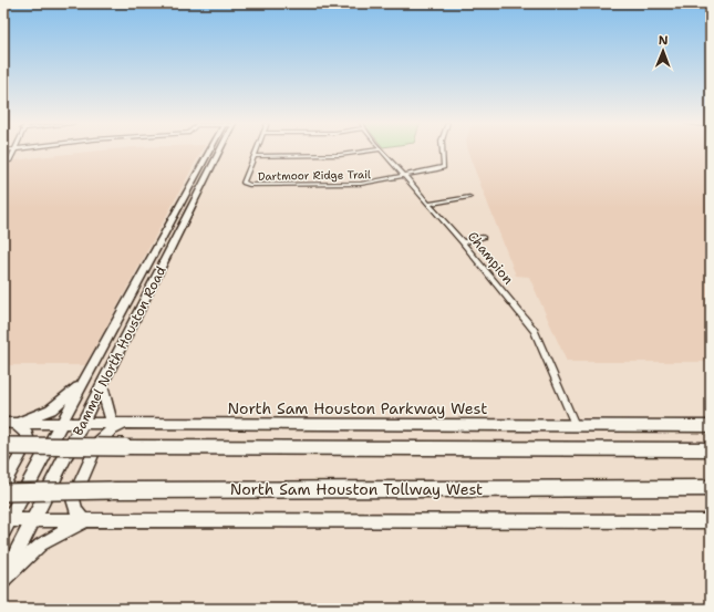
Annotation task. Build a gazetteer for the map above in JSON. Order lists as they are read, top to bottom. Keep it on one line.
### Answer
{"streets":{"highway":["North Sam Houston Tollway West"],"main road":["Bammel North Houston Road","North Sam Houston Parkway West"],"street":["Dartmoor Ridge Trail","Champion"]},"crossings":[["Dartmoor Ridge Trail","Champion"],["Champion","North Sam Houston Parkway West"],["Bammel North Houston Road","North Sam Houston Parkway West"]],"north":"top"}
